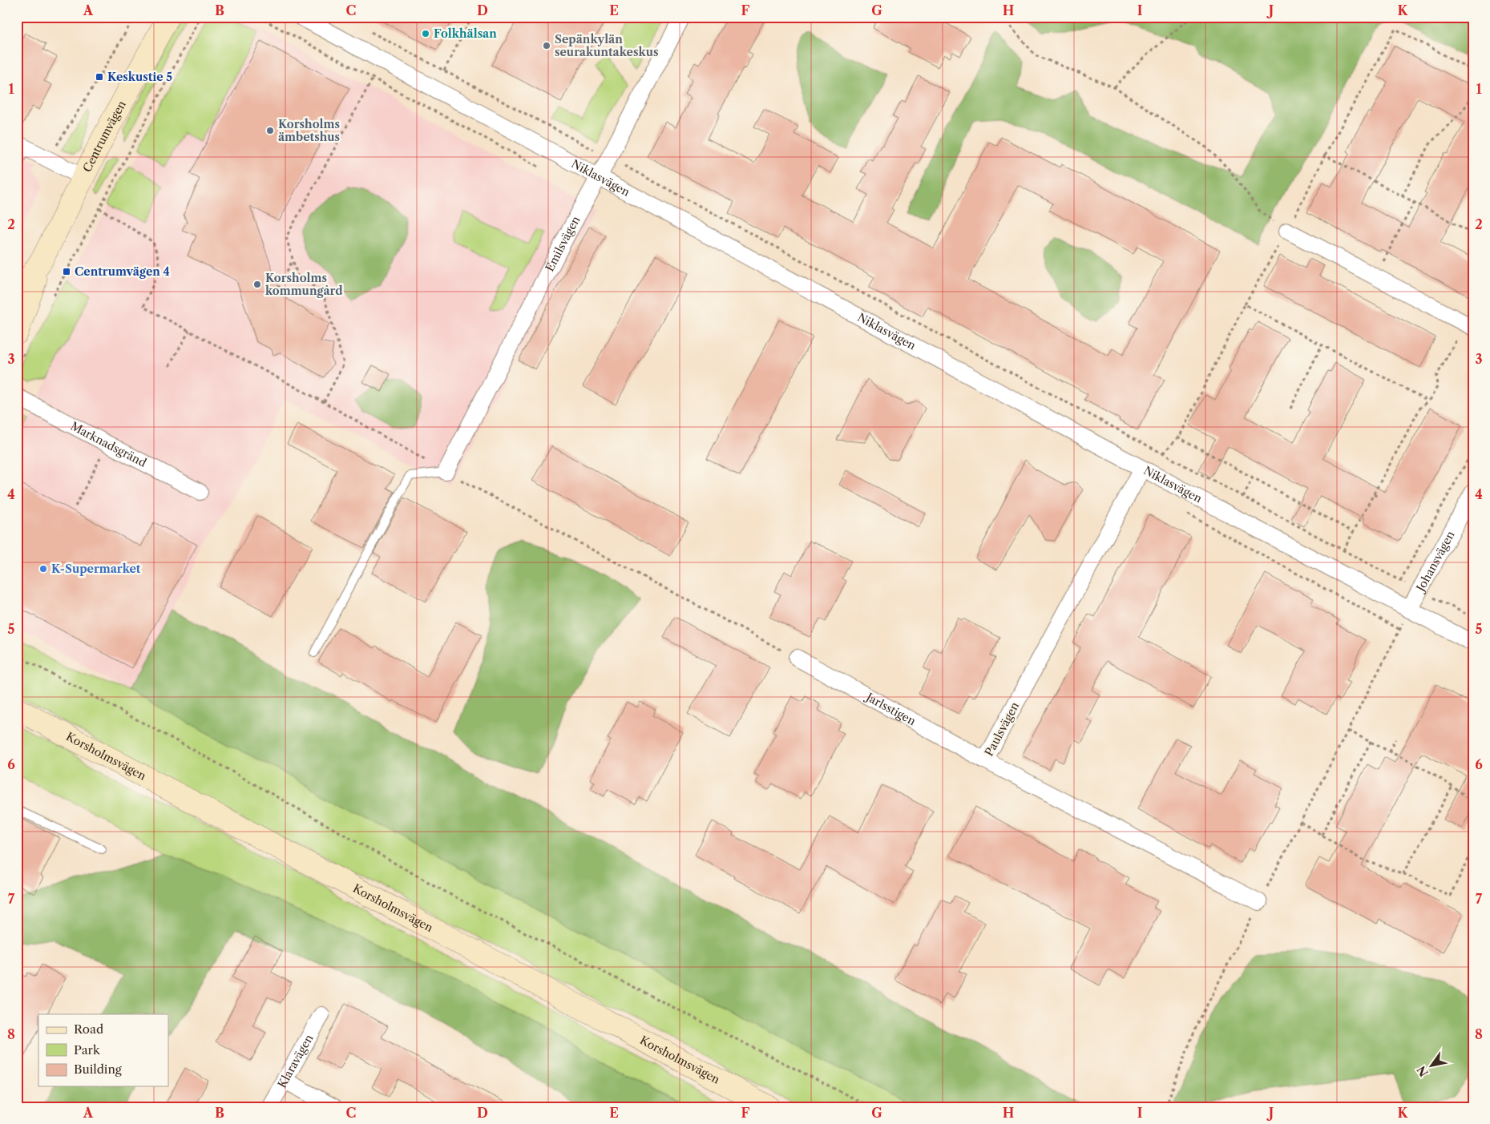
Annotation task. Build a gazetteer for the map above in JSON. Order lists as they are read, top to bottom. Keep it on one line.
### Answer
{"streets":{"main road":["Centrumvägen","Korsholmsvägen"],"street":["Niklasvägen","Emilsvägen","Marknadsgränd","Johansvägen","Jarlsstigen","Paulsvägen","Klaravägen"]},"crossings":[["Niklasvägen","Emilsvägen"],["Niklasvägen","Johansvägen"],["Niklasvägen","Paulsvägen"],["Jarlsstigen","Paulsvägen"]],"places":{"other":["Folkhälsan","Sepänkylän seurakuntakeskus","Korsholms ämbetshus","Korsholms kommungård","K-Supermarket"],"transit":["Keskustie 5","Centrumvägen 4"]},"legend":["Road","Park","Building"],"north":"bottom left","grid":{"columns":["A","B","C","D","E","F","G","H","I","J","K"],"rows":["1","2","3","4","5","6","7","8"]}}
